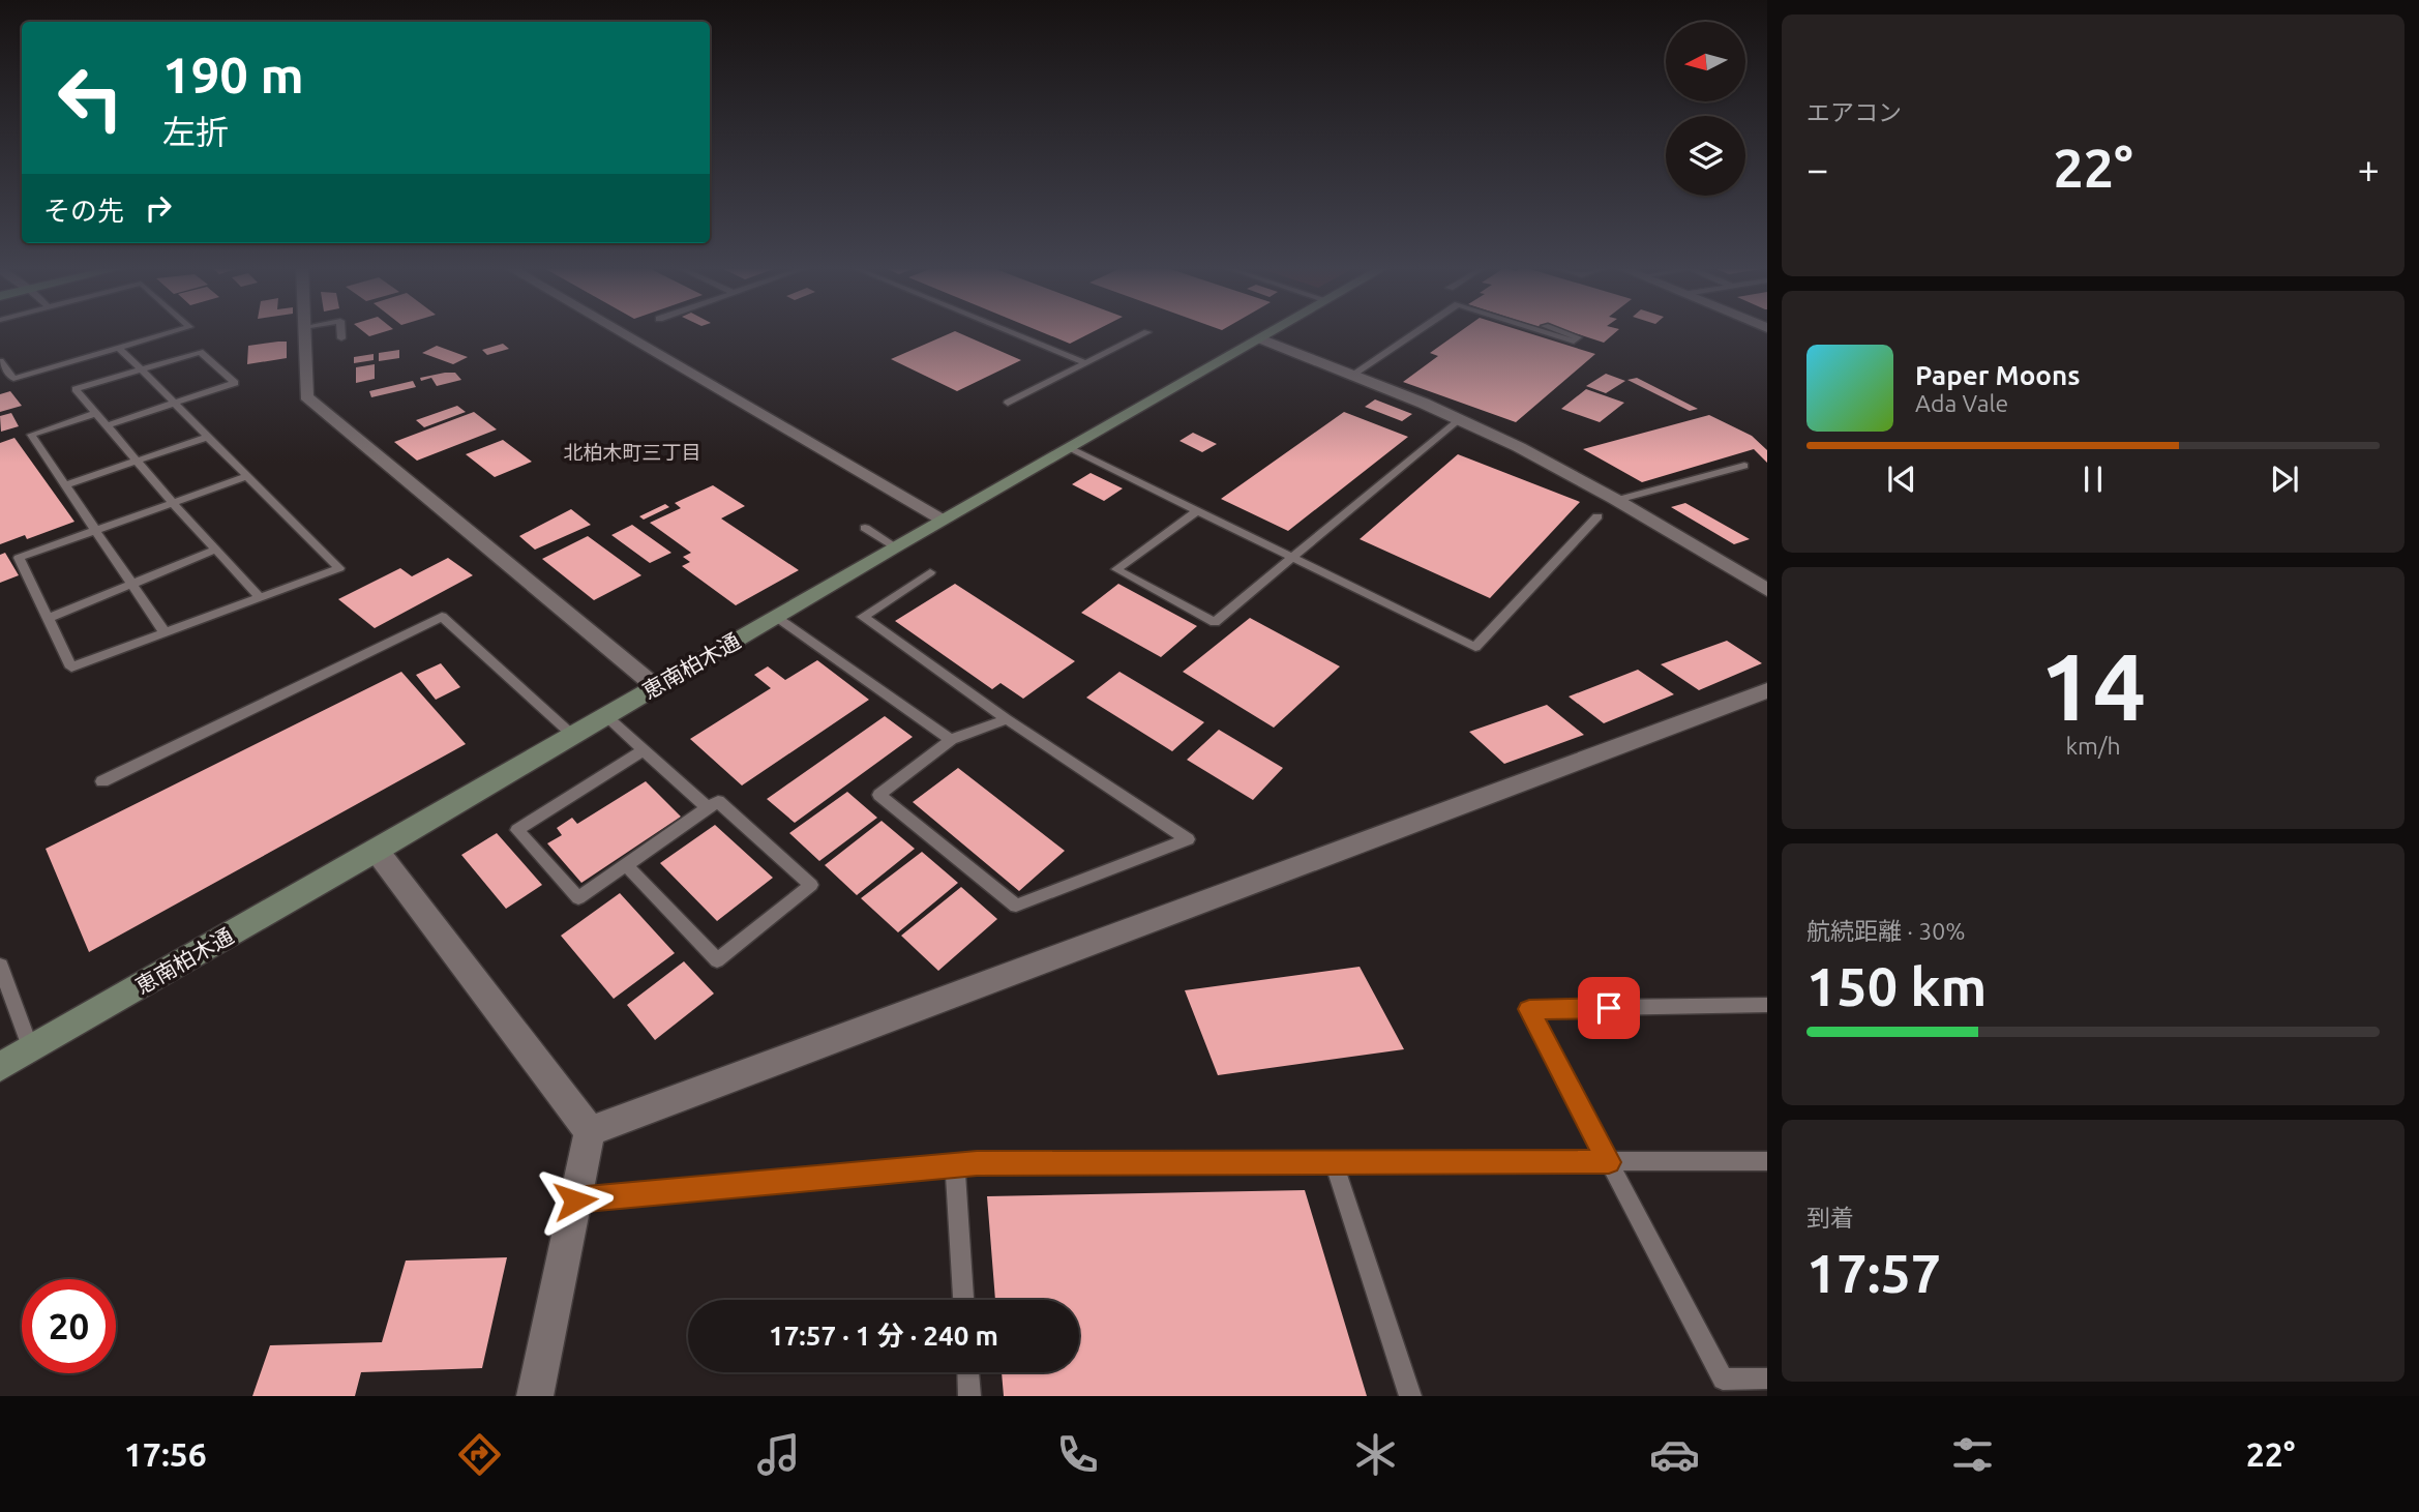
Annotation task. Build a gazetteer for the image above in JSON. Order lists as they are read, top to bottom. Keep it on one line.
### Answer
{"streets":{"street":["恵南柏木通"]},"districts":["北柏木町三丁目"],"north":"left","page":{"tile":["エアコン",["14","km/h"],["航続距離 · 30%","150 km"],["到着","17:57"]],"turn":["190 m","左折"],"heat":["−","22°","+"],"then":"その先","song":["Paper Moons","Ada Vale"],"limit":"20","trip":"17:57 · 1 分 · 240 m","tabs":["17:56","22°"]}}
